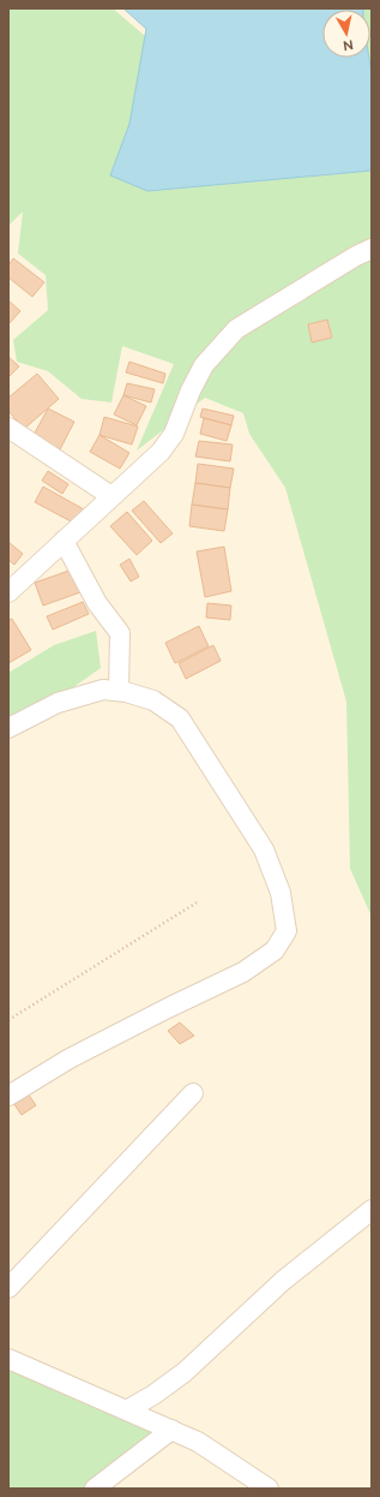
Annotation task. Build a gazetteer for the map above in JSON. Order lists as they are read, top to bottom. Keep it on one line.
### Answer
{"north":"bottom"}
